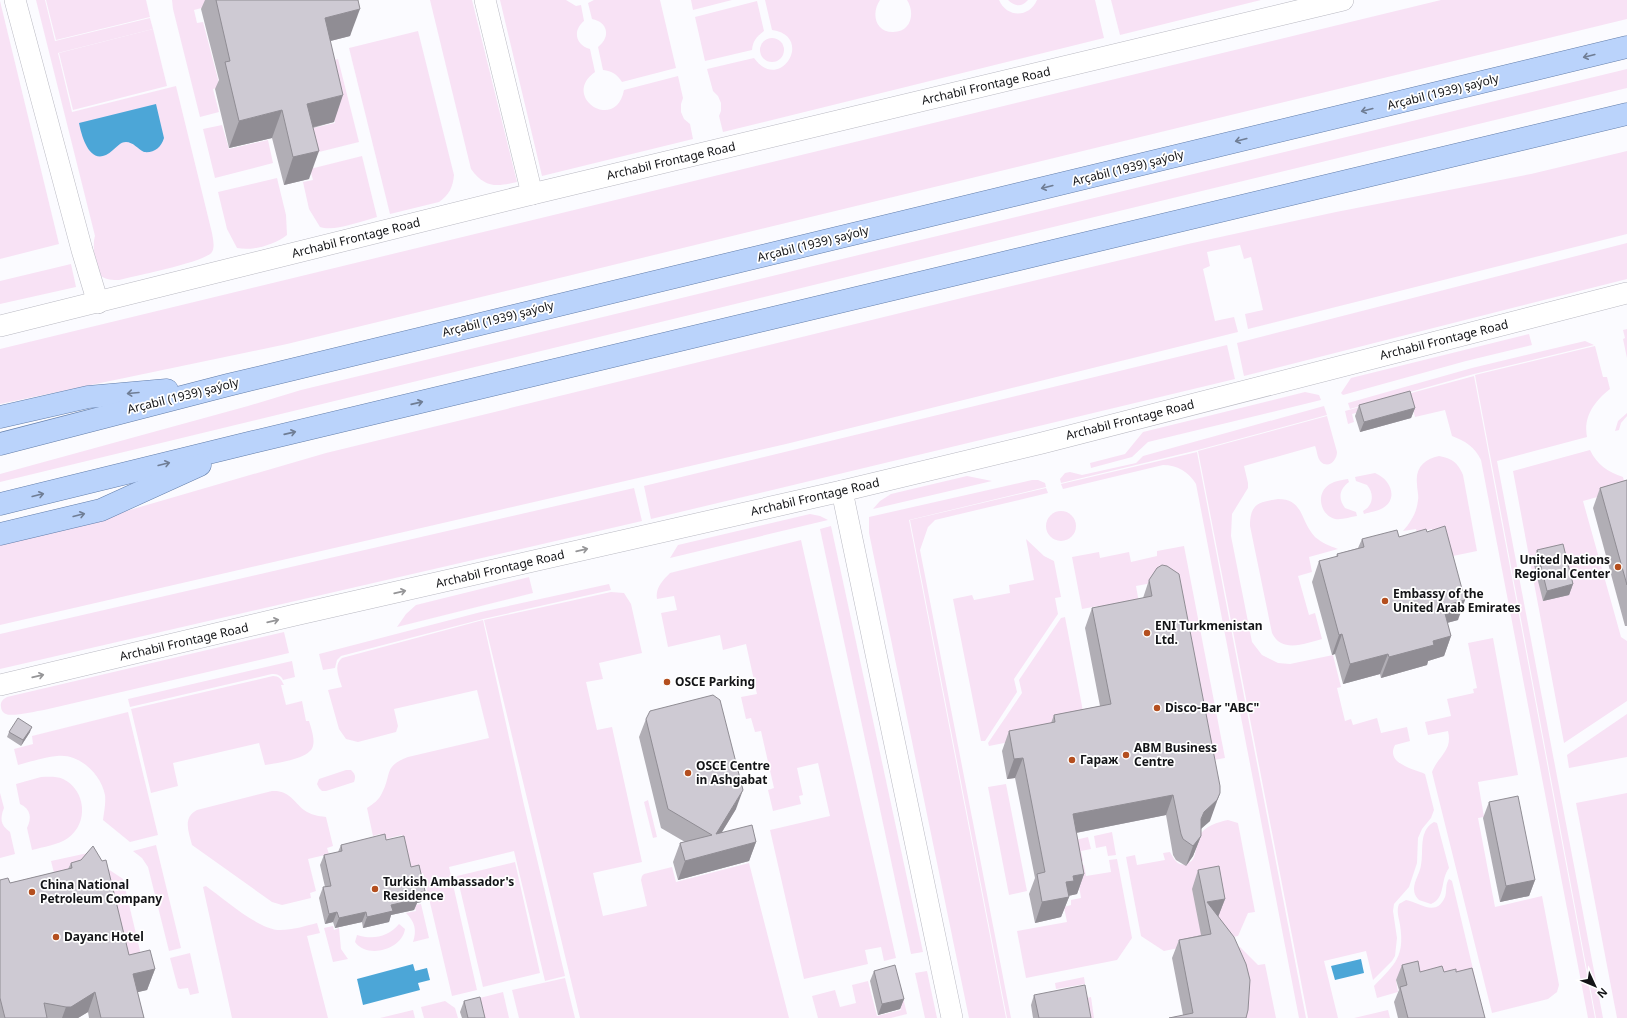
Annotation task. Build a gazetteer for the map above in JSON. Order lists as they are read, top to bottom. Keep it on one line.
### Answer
{"streets":{"main road":["Arçabil (1939) şaýoly"],"street":["Archabil Frontage Road"]},"places":["United Nations Regional Center","Embassy of the United Arab Emirates","ENI Turkmenistan Ltd.","OSCE Parking","Disco-Bar \"ABC\"","ABM Business Centre","Гараж","OSCE Centre in Ashgabat","Turkish Ambassador's Residence","China National Petroleum Company","Dayanc Hotel"],"north":"bottom right"}
